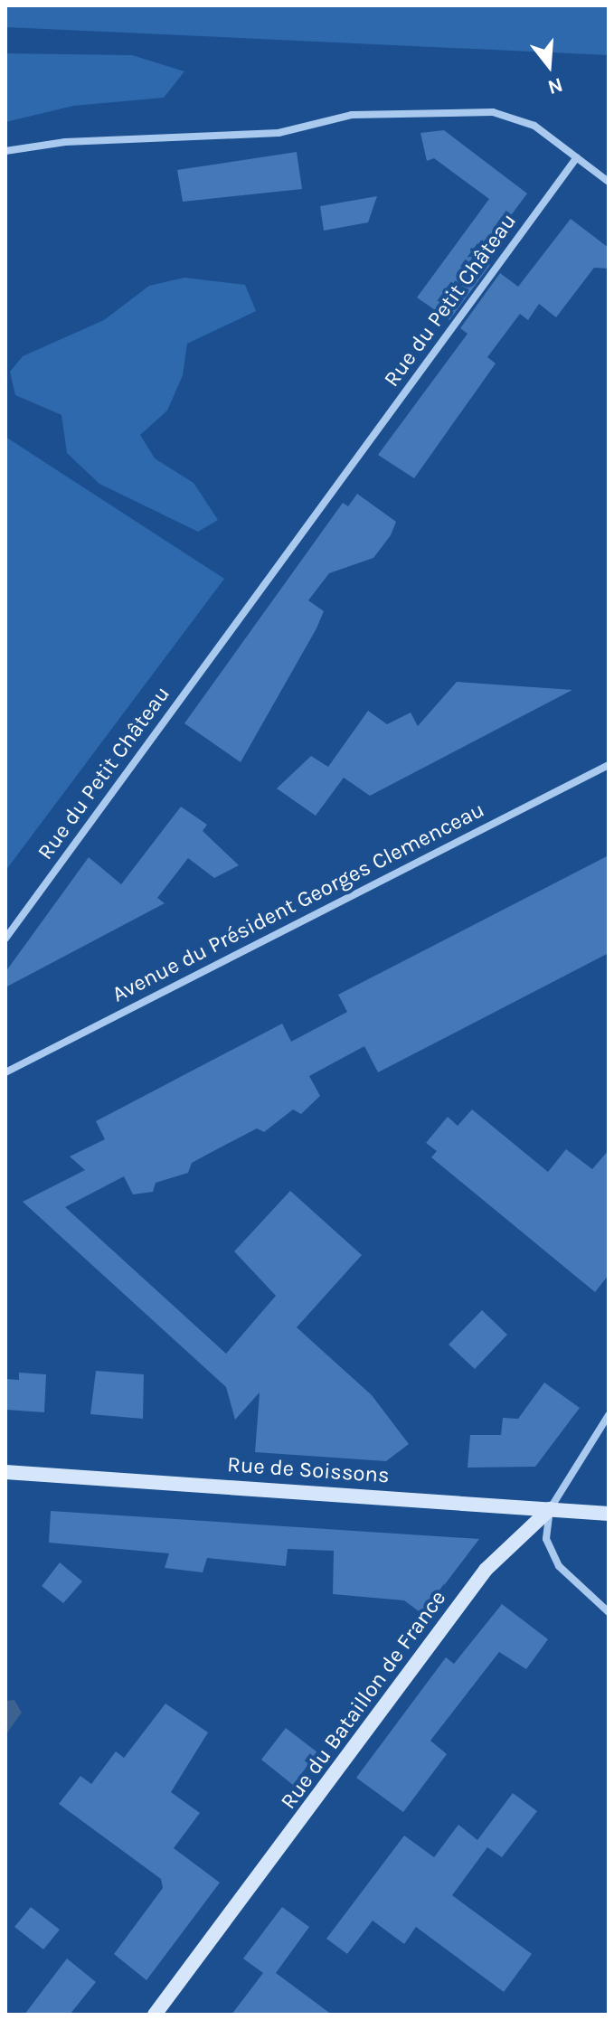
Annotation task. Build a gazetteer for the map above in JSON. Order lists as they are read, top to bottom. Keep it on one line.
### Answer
{"streets":{"street":["Rue du Petit Château","Avenue du Président Georges Clemenceau","Rue de Soissons","Rue du Bataillon de France"]},"crossings":[["Rue de Soissons","Rue du Bataillon de France"]],"north":"bottom"}
